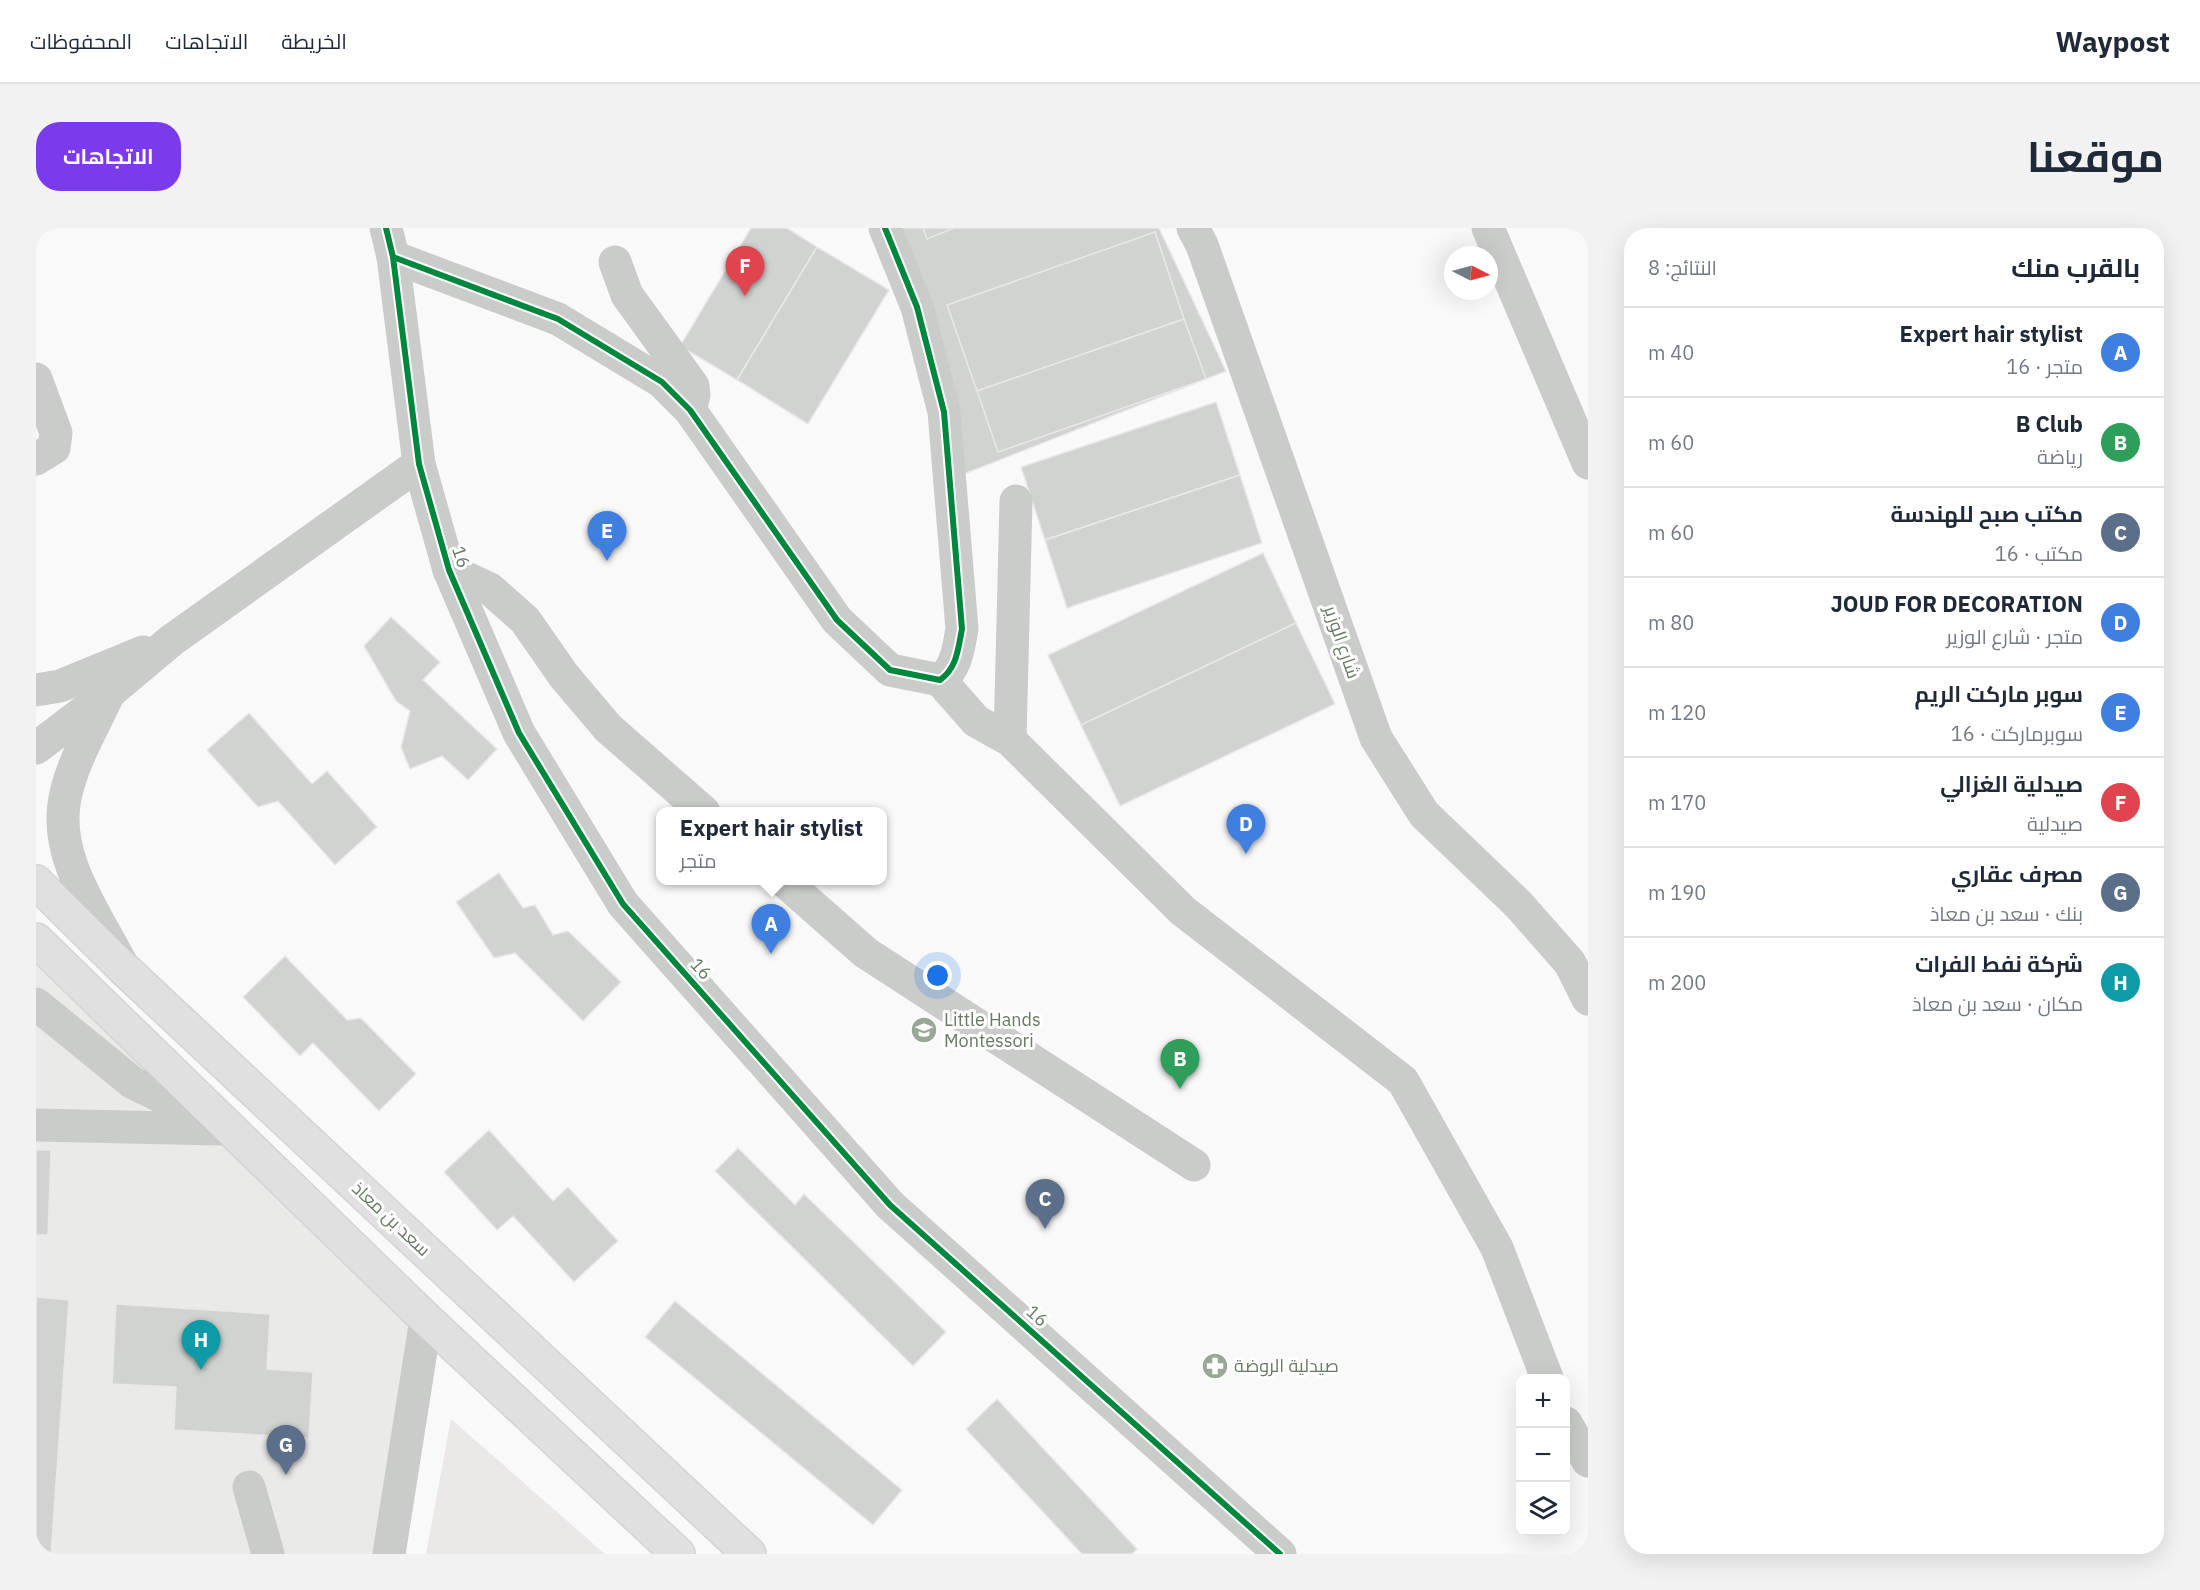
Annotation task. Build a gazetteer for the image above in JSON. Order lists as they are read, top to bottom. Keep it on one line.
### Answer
{"streets":{"main road":["سعد بن معاذ"],"street":["16","شارع الوزير"]},"places":{"school or university":["Little Hands Montessori"],"pharmacy":["صيدلية الروضة"]},"north":"right","page":{"header":"Waypost","nav":["الخريطة","الاتجاهات","المحفوظات"],"title":"موقعنا","buttons":"الاتجاهات","heading":["بالقرب منك","النتائج: 8"],"pins":["F","E","D","A","B","C","H","G"],"list":[{"mark":"A","name":"Expert hair stylist","note":"متجر · 16","value":"40 m"},{"mark":"B","name":"B Club","note":"رياضة","value":"60 m"},{"mark":"C","name":"مكتب صبح للهندسة","note":"مكتب · 16","value":"60 m"},{"mark":"D","name":"JOUD FOR DECORATION","note":"متجر · شارع الوزير","value":"80 m"},{"mark":"E","name":"سوبر ماركت الريم","note":"سوبرماركت · 16","value":"120 m"},{"mark":"F","name":"صيدلية الغزالي","note":"صيدلية","value":"170 m"},{"mark":"G","name":"مصرف عقاري","note":"بنك · سعد بن معاذ","value":"190 m"},{"mark":"H","name":"شركة نفط الفرات","note":"مكان · سعد بن معاذ","value":"200 m"}],"popup":["Expert hair stylist","متجر"],"map_buttons":["+","−"]}}
